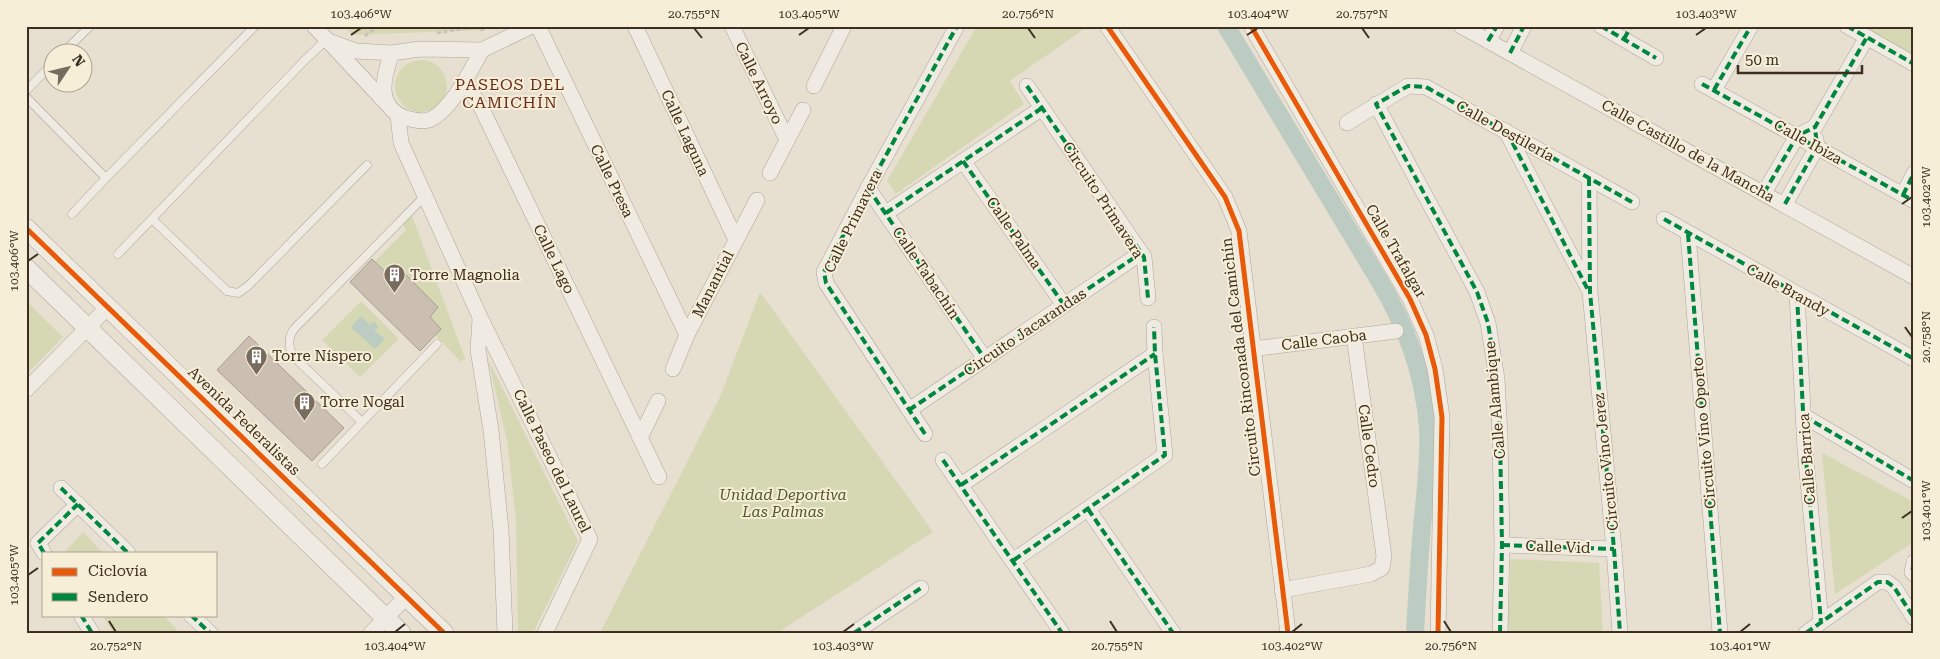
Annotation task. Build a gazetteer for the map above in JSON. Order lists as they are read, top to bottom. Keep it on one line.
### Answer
{"streets":{"street":["Calle Arroyo","Calle Destilería","Calle Laguna","Calle Ibiza","Calle Castillo de la Mancha","Calle Presa","Circuito Primavera","Calle Primavera","Calle Palma","Calle Trafalgar","Calle Lago","Calle Tabachín","Manantial","Calle Brandy","Circuito Jacarandas","Calle Caoba","Circuito Rinconada del Camichín","Calle Alambique","Avenida Federalistas","Circuito Vino Oporto","Calle Cedro","Calle Barrica","Calle Paseo del Laurel","Circuito Vino Jerez","Calle Vid"]},"crossings":[["Calle Destilería","Calle Alambique"],["Calle Destilería","Circuito Vino Jerez"],["Calle Laguna","Manantial"],["Calle Presa","Manantial"],["Circuito Primavera","Circuito Jacarandas"],["Calle Primavera","Calle Tabachín"],["Calle Primavera","Circuito Jacarandas"],["Calle Palma","Circuito Jacarandas"],["Calle Tabachín","Circuito Jacarandas"],["Calle Brandy","Circuito Vino Oporto"],["Calle Brandy","Calle Barrica"],["Calle Caoba","Circuito Rinconada del Camichín"],["Calle Caoba","Calle Cedro"],["Circuito Rinconada del Camichín","Calle Cedro"],["Calle Alambique","Calle Vid"],["Circuito Vino Jerez","Calle Vid"]],"districts":["PASEOS DEL CAMICHÍN"],"parks":["Unidad Deportiva Las Palmas"],"places":{"building":["Torre Magnolia","Torre Níspero","Torre Nogal"]},"legend":["Ciclovía","Sendero"],"scale_bar":"50 m","north":"top right","coordinates":["103.406°W","20.755°N","103.405°W","20.756°N","103.404°W","20.757°N","103.403°W","103.402°W","20.758°N","103.401°W","20.752°N"]}
